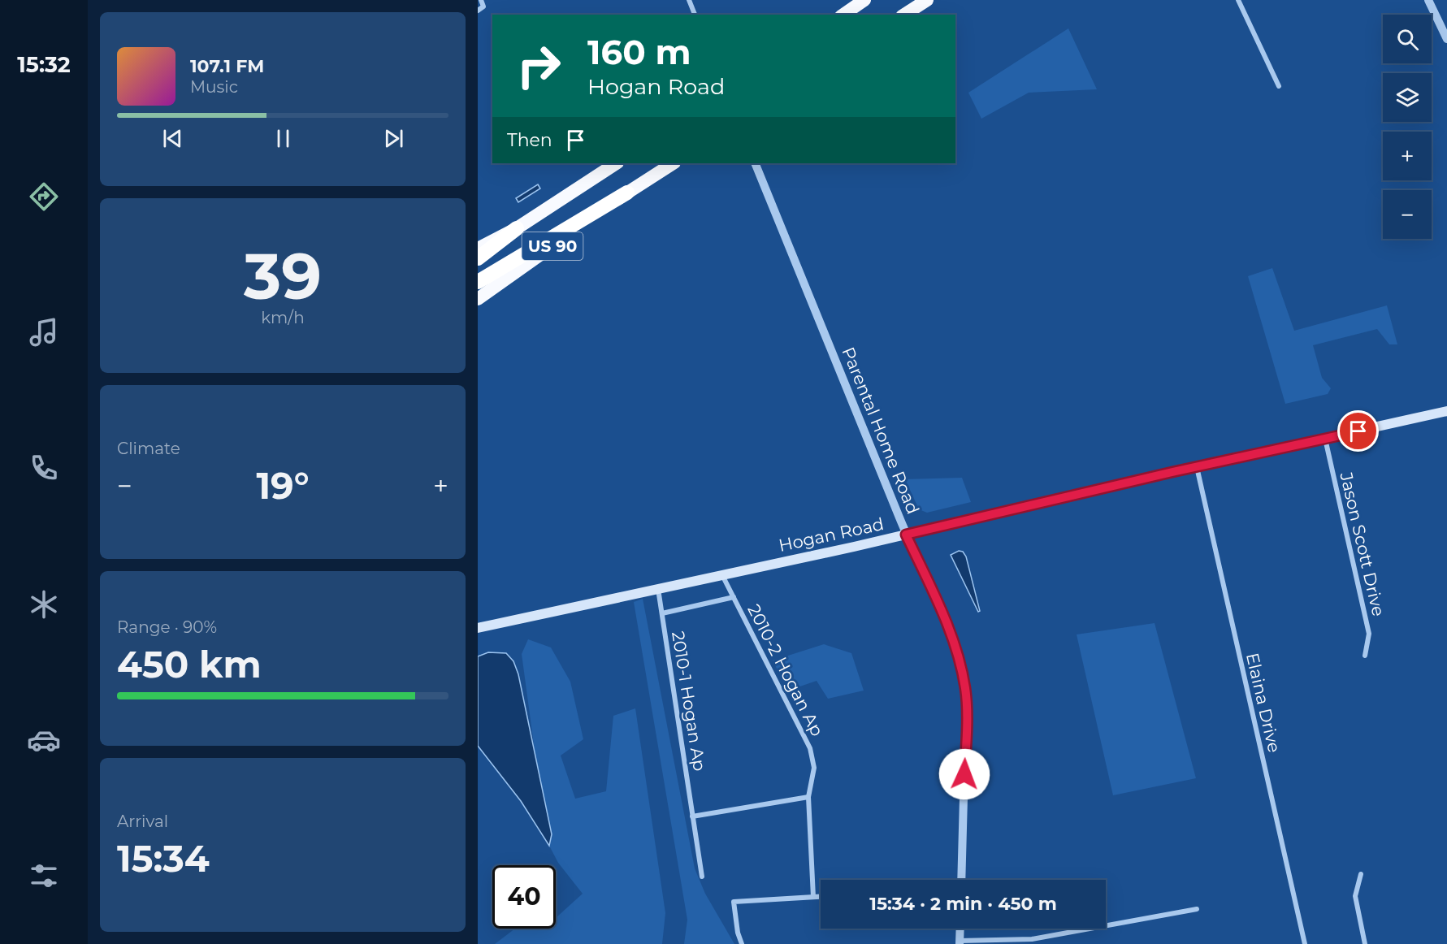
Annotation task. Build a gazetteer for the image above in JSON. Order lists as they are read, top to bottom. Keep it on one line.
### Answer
{"streets":{"highway":["US 90"],"main road":["Hogan Road"],"street":["Parental Home Road","Jason Scott Drive","2010-2 Hogan Ap","2010-1 Hogan Ap","Elaina Drive"]},"crossings":[["Parental Home Road","Hogan Road"],["Hogan Road","Jason Scott Drive"],["Hogan Road","2010-2 Hogan Ap"],["Hogan Road","2010-1 Hogan Ap"],["Hogan Road","Elaina Drive"]],"page":{"tabs":"15:32","map_buttons":["+","−"],"turn":["160 m","Hogan Road"],"song":["107.1 FM","Music"],"then":"Then","tile":[["39","km/h"],"Climate",["Range · 90%","450 km"],["Arrival","15:34"]],"heat":["−","19°","+"],"limit":"40","trip":"15:34 · 2 min · 450 m"}}
